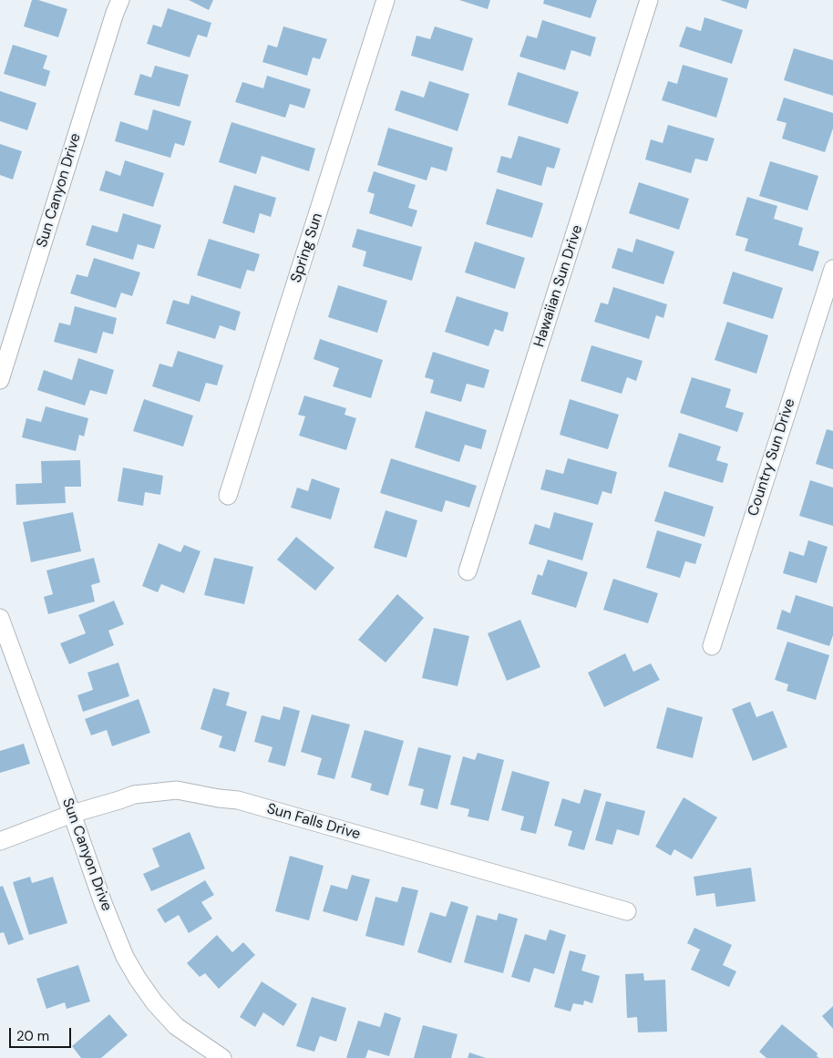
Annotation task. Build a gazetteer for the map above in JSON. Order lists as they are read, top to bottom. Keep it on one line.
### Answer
{"streets":{"street":["Sun Canyon Drive","Spring Sun","Hawaiian Sun Drive","Country Sun Drive","Sun Falls Drive"]},"crossings":[["Sun Canyon Drive","Sun Falls Drive"]],"scale_bar":"20 m"}
